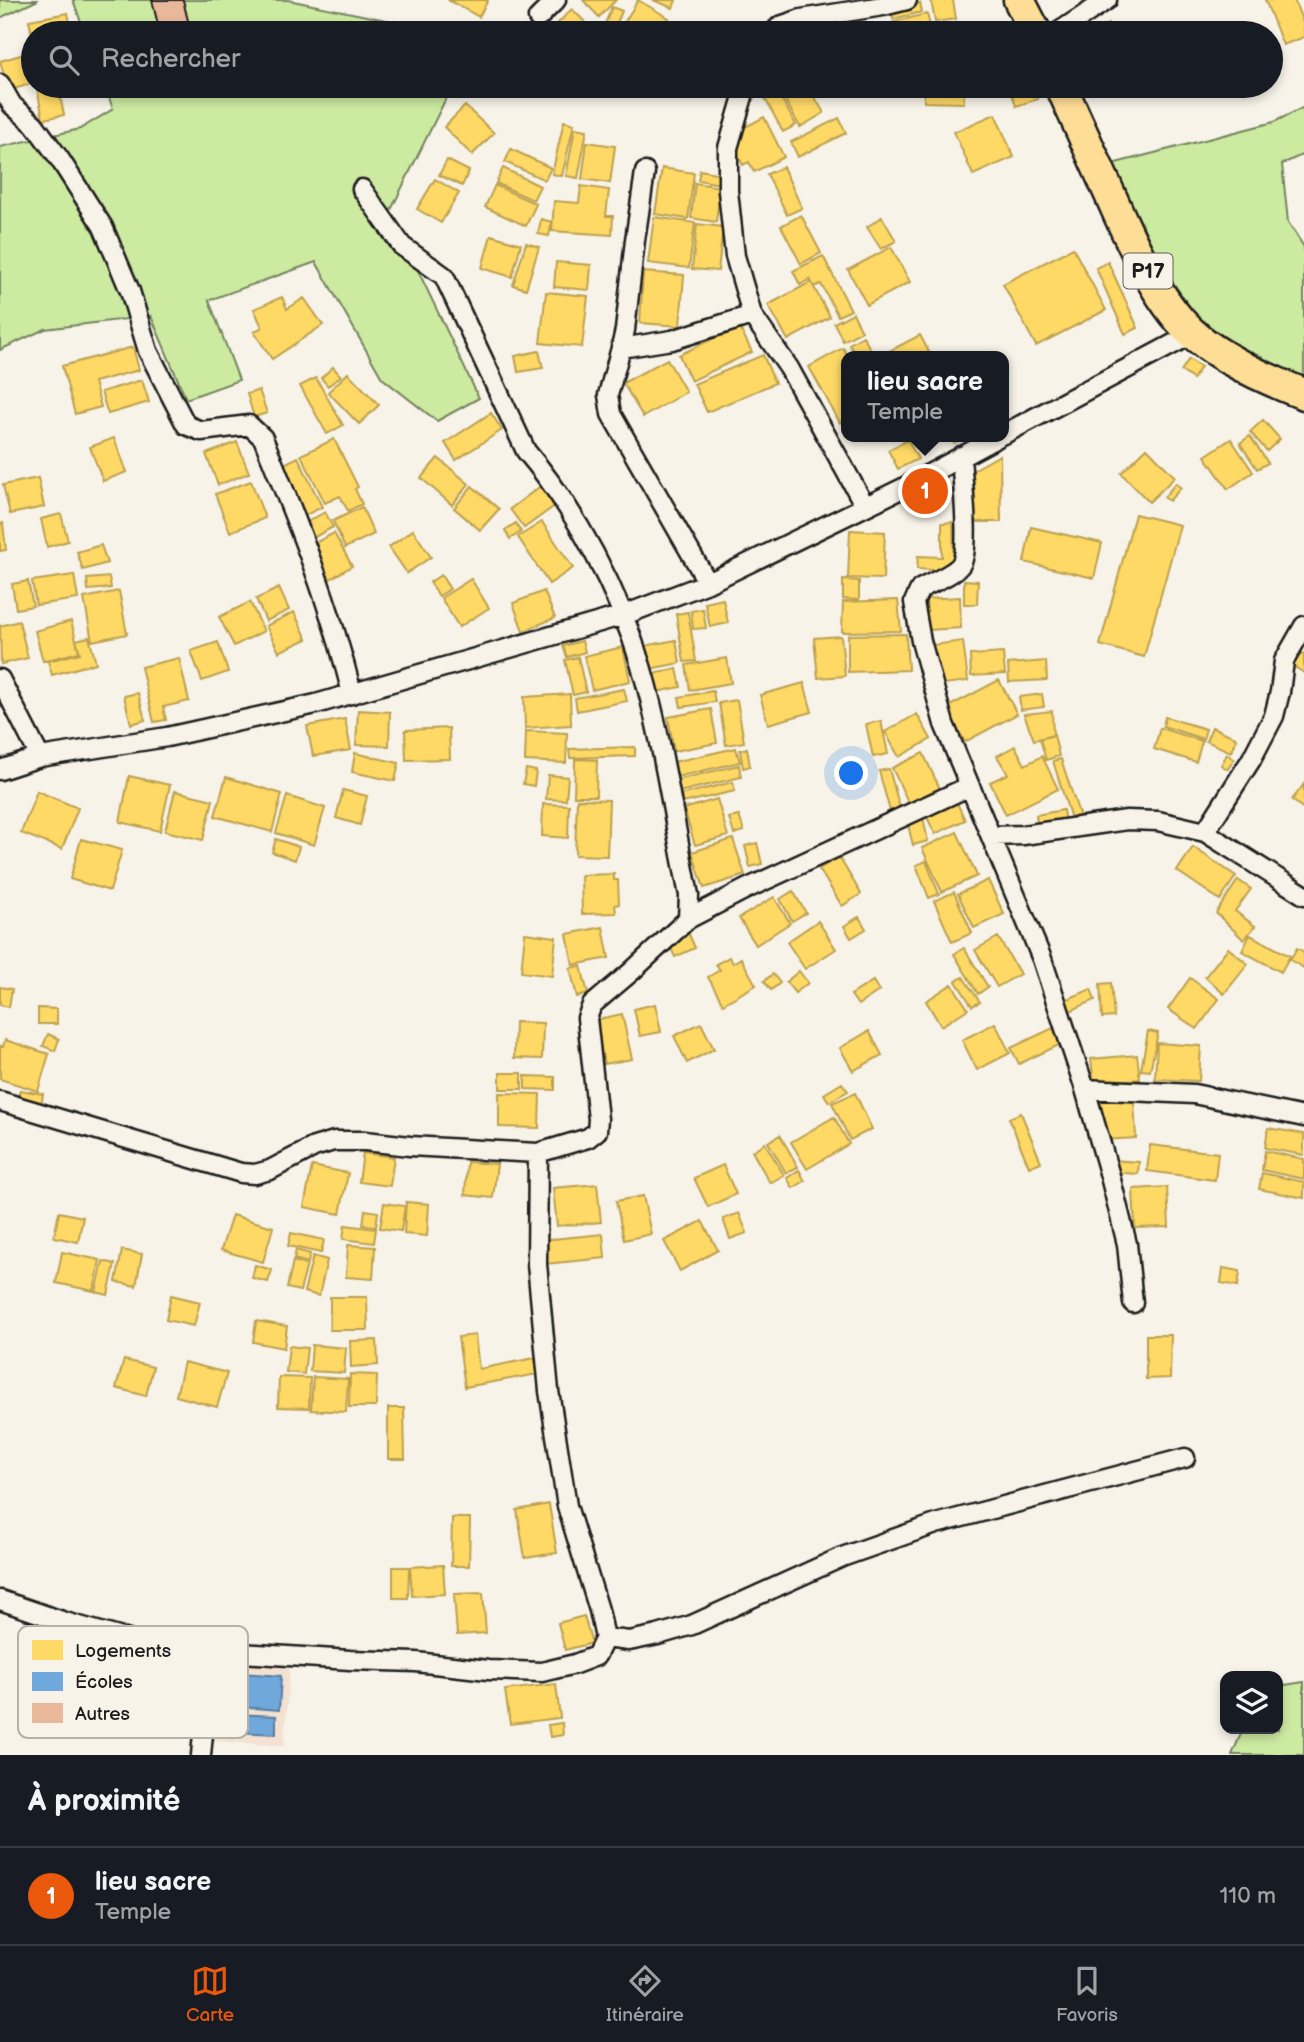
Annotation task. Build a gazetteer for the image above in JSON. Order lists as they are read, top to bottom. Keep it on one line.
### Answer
{"streets":{"main road":["P17"]},"legend":["Logements","Écoles","Autres"],"page":{"search":"Rechercher","popup":["lieu sacre","Temple"],"pins":"1","heading":"À proximité","list":[{"mark":"1","name":"lieu sacre","note":"Temple","value":"110 m"}],"nav":["Carte","Itinéraire","Favoris"]}}
